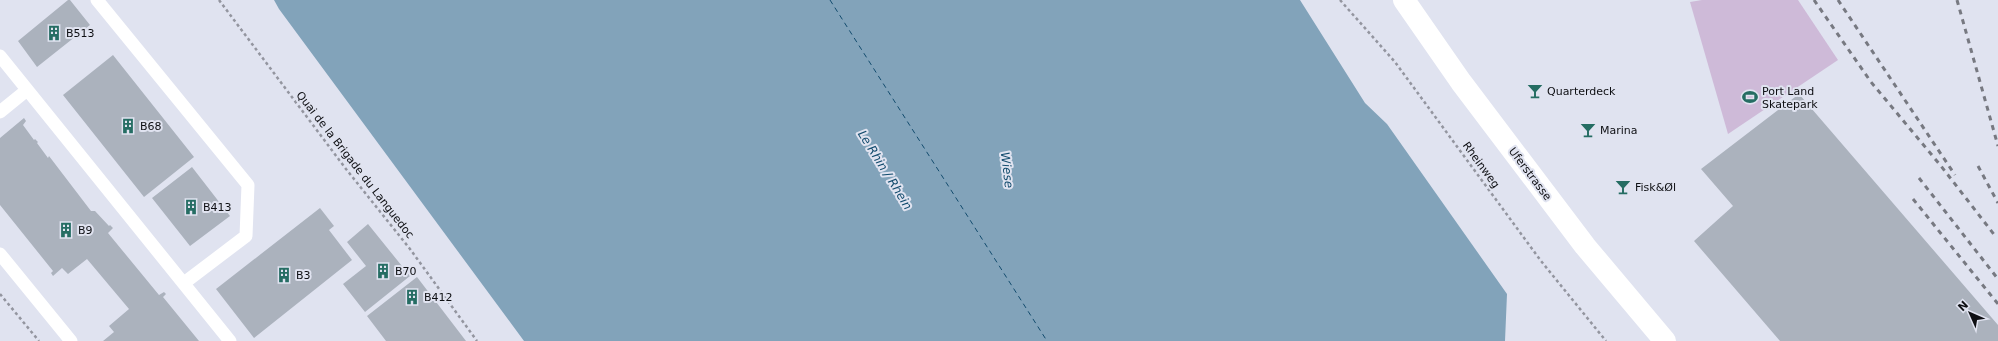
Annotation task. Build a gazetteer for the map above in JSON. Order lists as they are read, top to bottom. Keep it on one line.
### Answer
{"streets":{"street":["Uferstrasse"],"path":["Quai de la Brigade du Languedoc","Rheinweg"]},"water":["Le Rhin / Rhein","Wiese"],"places":{"building":["B513","B68","B413","B9","B70","B3","B412"],"bar":["Quarterdeck","Marina","Fisk&Øl"],"sports":["Port Land Skatepark"]},"north":"top left"}
